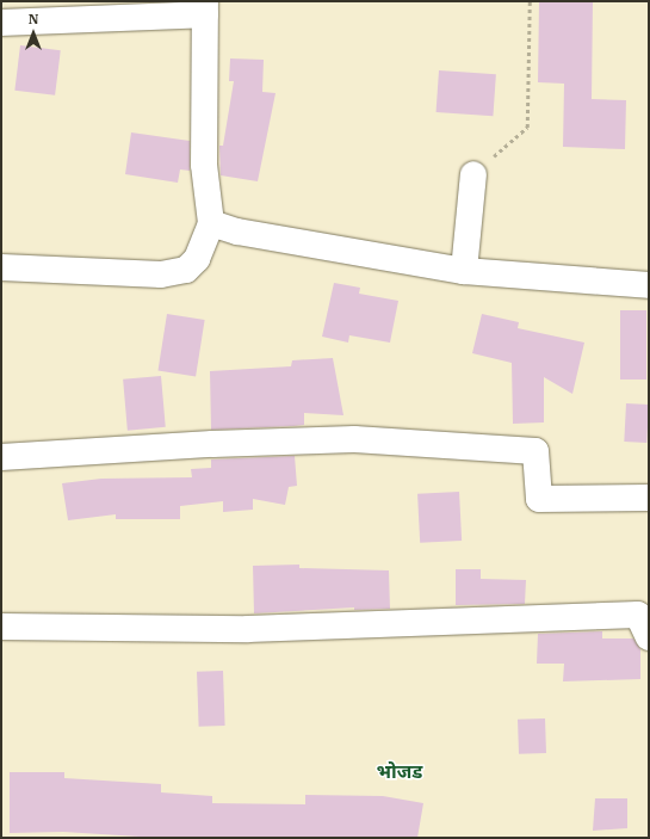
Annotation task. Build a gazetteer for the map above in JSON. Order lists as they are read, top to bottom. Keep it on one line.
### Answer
{"districts":["भोजड"],"north":"top"}
